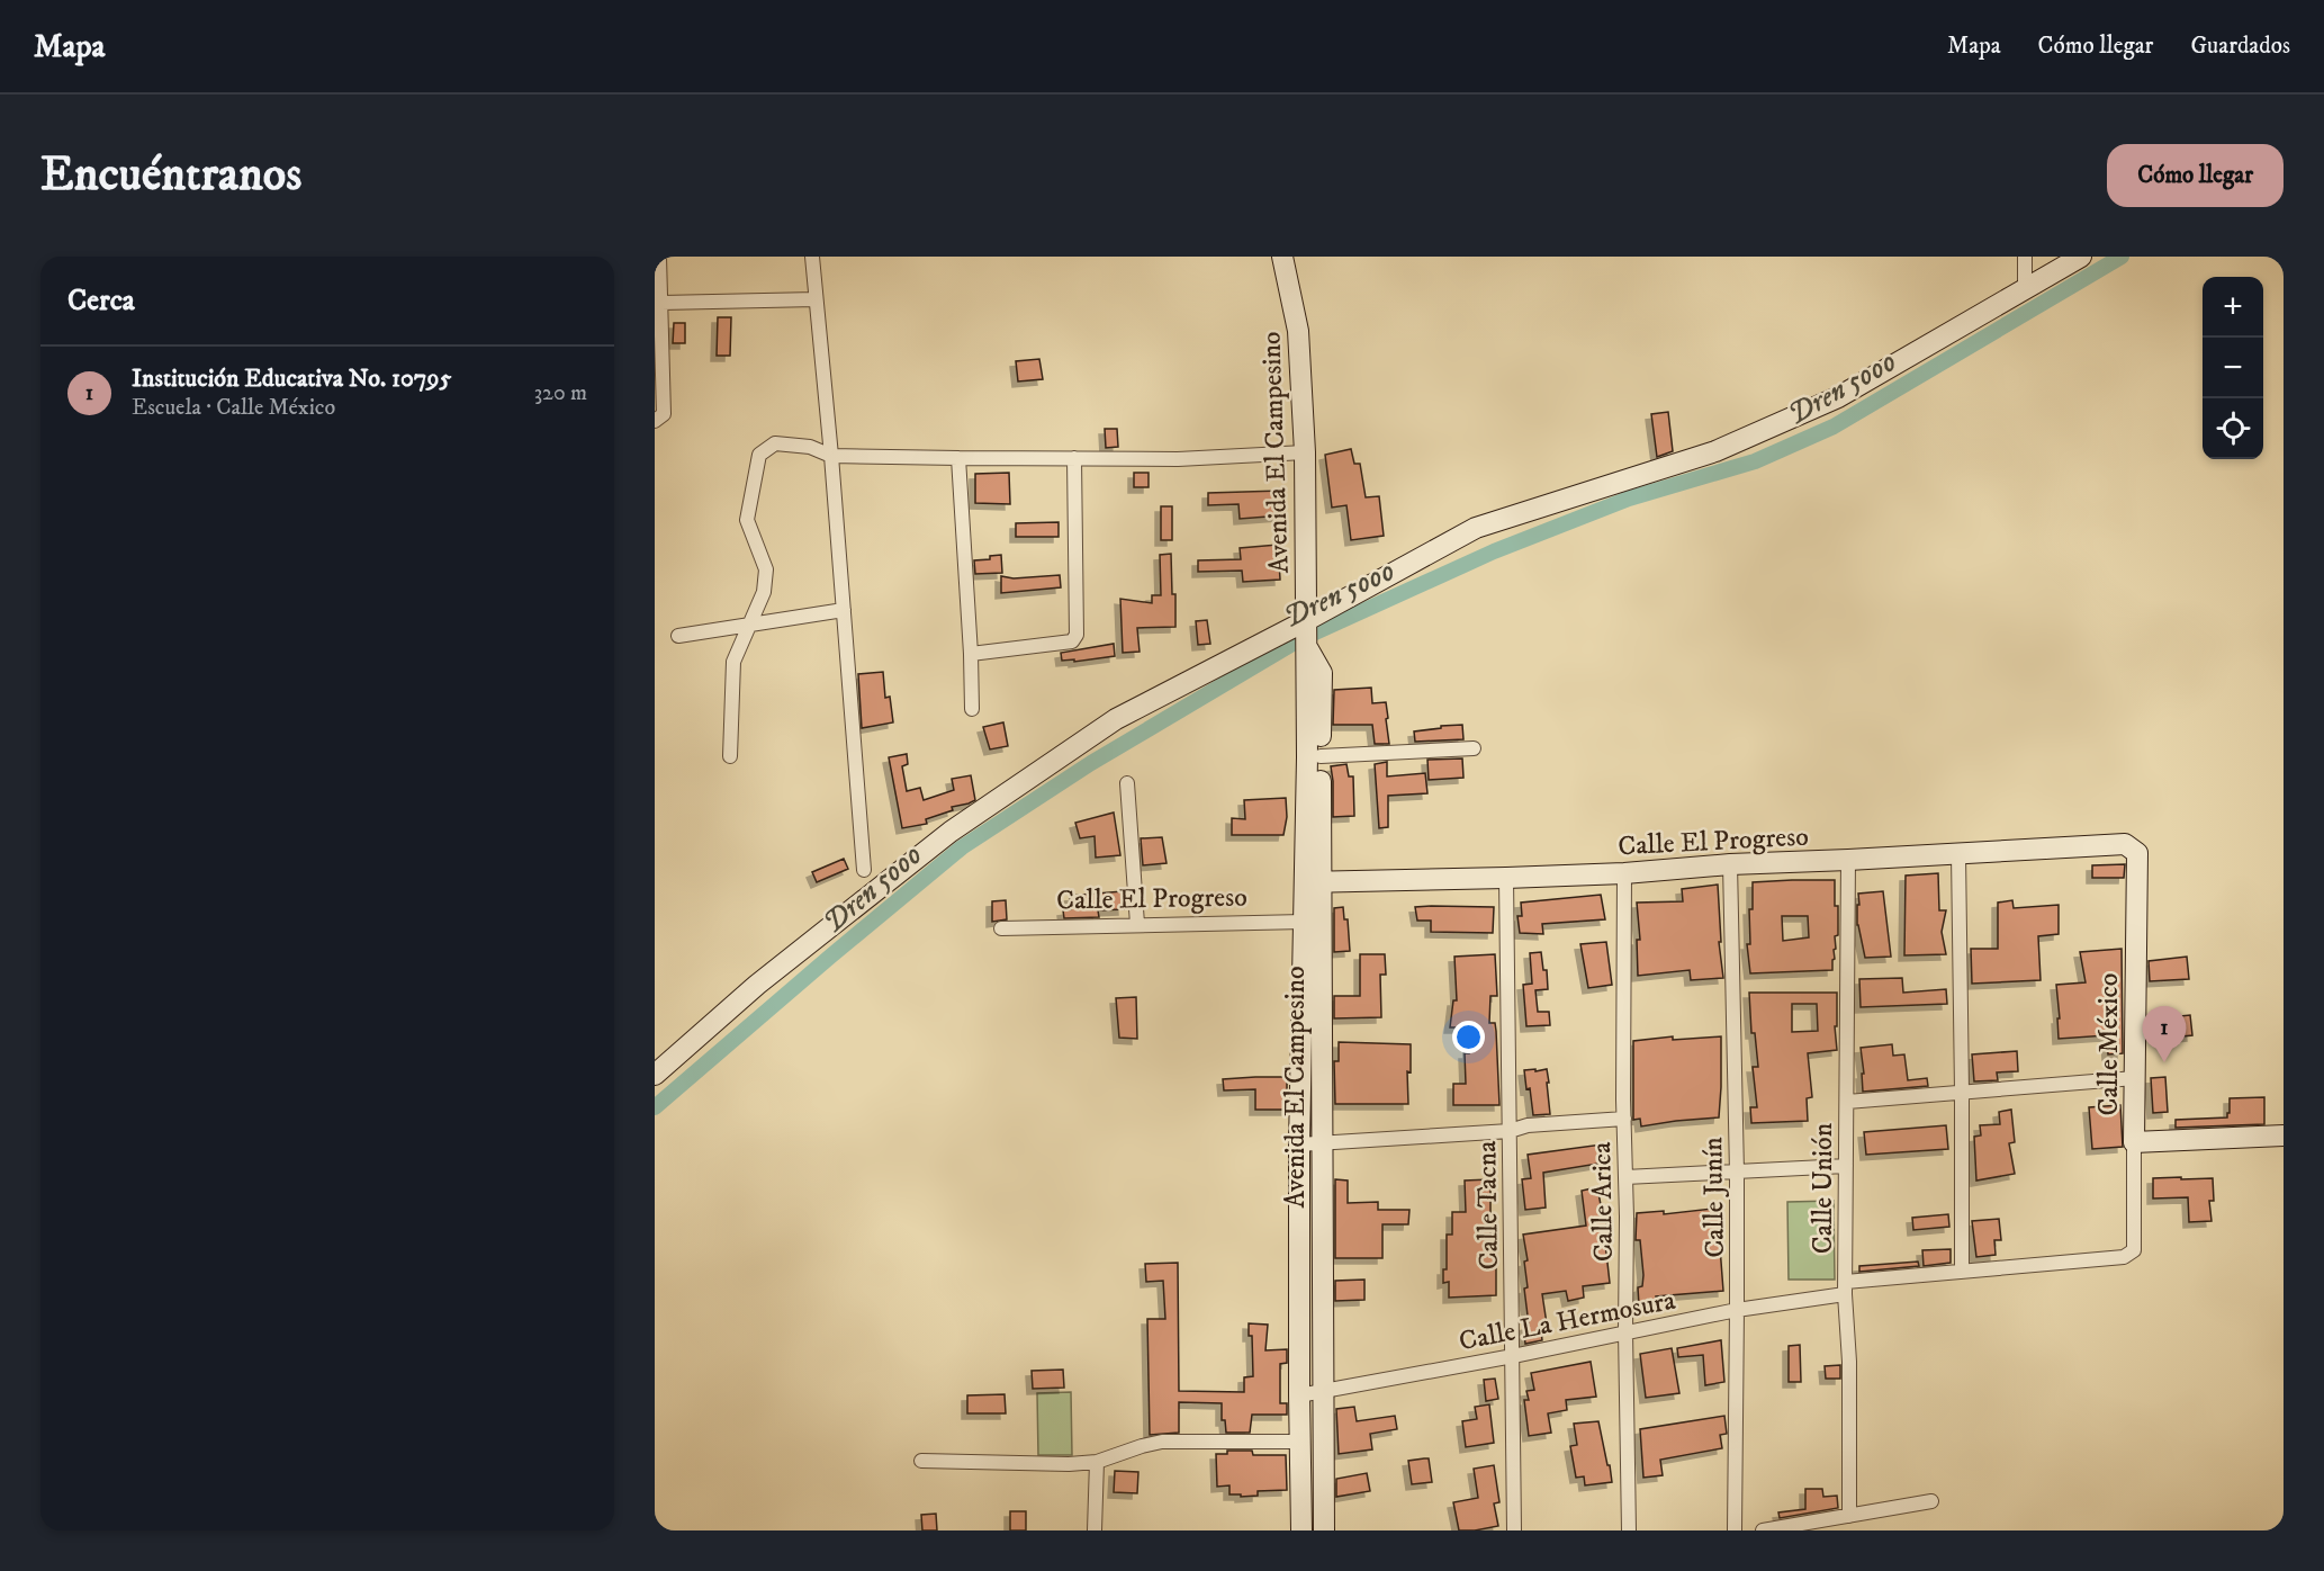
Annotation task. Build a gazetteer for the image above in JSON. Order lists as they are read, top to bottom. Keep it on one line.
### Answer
{"streets":{"street":["Avenida El Campesino","Calle El Progreso","Calle México","Calle Unión","Calle Junín","Calle Arica","Calle Tacna","Calle La Hermosura"]},"crossings":[["Avenida El Campesino","Calle El Progreso"],["Avenida El Campesino","Calle La Hermosura"],["Calle El Progreso","Calle México"],["Calle El Progreso","Calle Unión"],["Calle El Progreso","Calle Junín"],["Calle El Progreso","Calle Arica"],["Calle El Progreso","Calle Tacna"],["Calle México","Calle La Hermosura"],["Calle Unión","Calle La Hermosura"],["Calle Junín","Calle La Hermosura"],["Calle Arica","Calle La Hermosura"],["Calle Tacna","Calle La Hermosura"]],"water":["Dren 5000"],"page":{"header":"Mapa","nav":["Mapa","Cómo llegar","Guardados"],"buttons":"Cómo llegar","title":"Encuéntranos","heading":"Cerca","map_buttons":["+","−"],"list":[{"mark":"1","name":"Institución Educativa No. 10795","note":"Escuela · Calle México","value":"320 m"}],"pins":"1"}}
